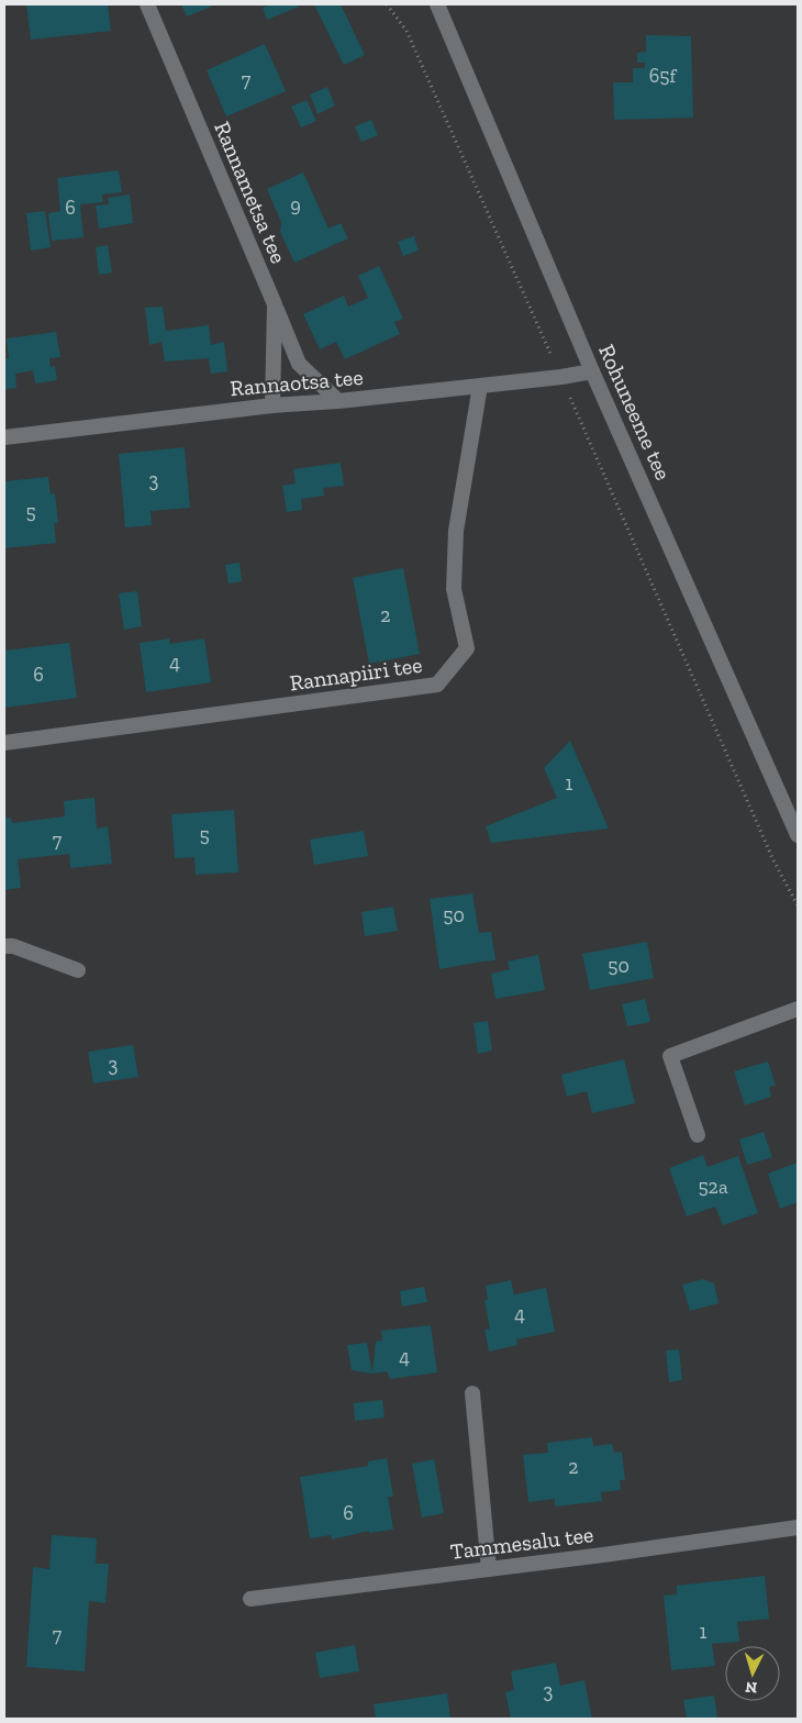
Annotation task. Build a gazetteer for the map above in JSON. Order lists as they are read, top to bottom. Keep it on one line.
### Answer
{"streets":{"street":["Rannametsa tee","Rannaotsa tee","Rohuneeme tee","Rannapiiri tee","Tammesalu tee"]},"crossings":[["Rannametsa tee","Rannaotsa tee"],["Rannaotsa tee","Rohuneeme tee"],["Rannaotsa tee","Rannapiiri tee"]],"house_numbers":["65f","7","9","6","3","5","2","4","6","1","5","7","50","50","3","52a","4","4","2","6","1","7","3"],"north":"bottom"}
